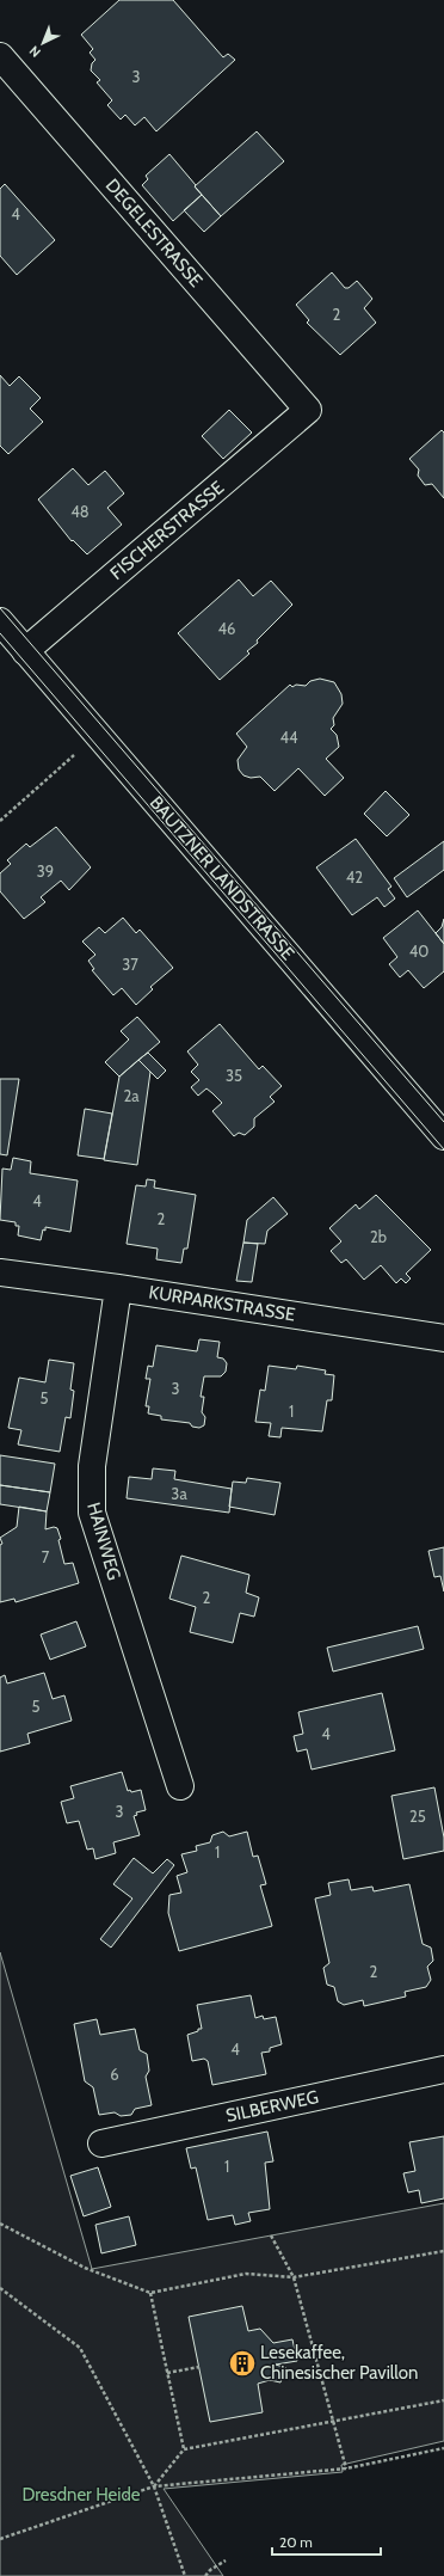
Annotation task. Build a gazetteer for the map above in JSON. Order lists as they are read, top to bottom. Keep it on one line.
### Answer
{"streets":{"street":["DEGELESTRASSE","FISCHERSTRASSE","BAUTZNER LANDSTRASSE","KURPARKSTRASSE","HAINWEG","SILBERWEG"]},"crossings":[["DEGELESTRASSE","FISCHERSTRASSE"],["FISCHERSTRASSE","BAUTZNER LANDSTRASSE"],["KURPARKSTRASSE","HAINWEG"]],"parks":["Dresdner Heide"],"places":{"building":["Lesekaffee, Chinesischer Pavillon"]},"house_numbers":["3","4","2","48","46","44","39","42","40","37","35","2a","4","2","2b","3","5","1","3a","7","2","5","4","3","25","1","2","4","6","1"],"scale_bar":"20 m","north":"bottom left"}
